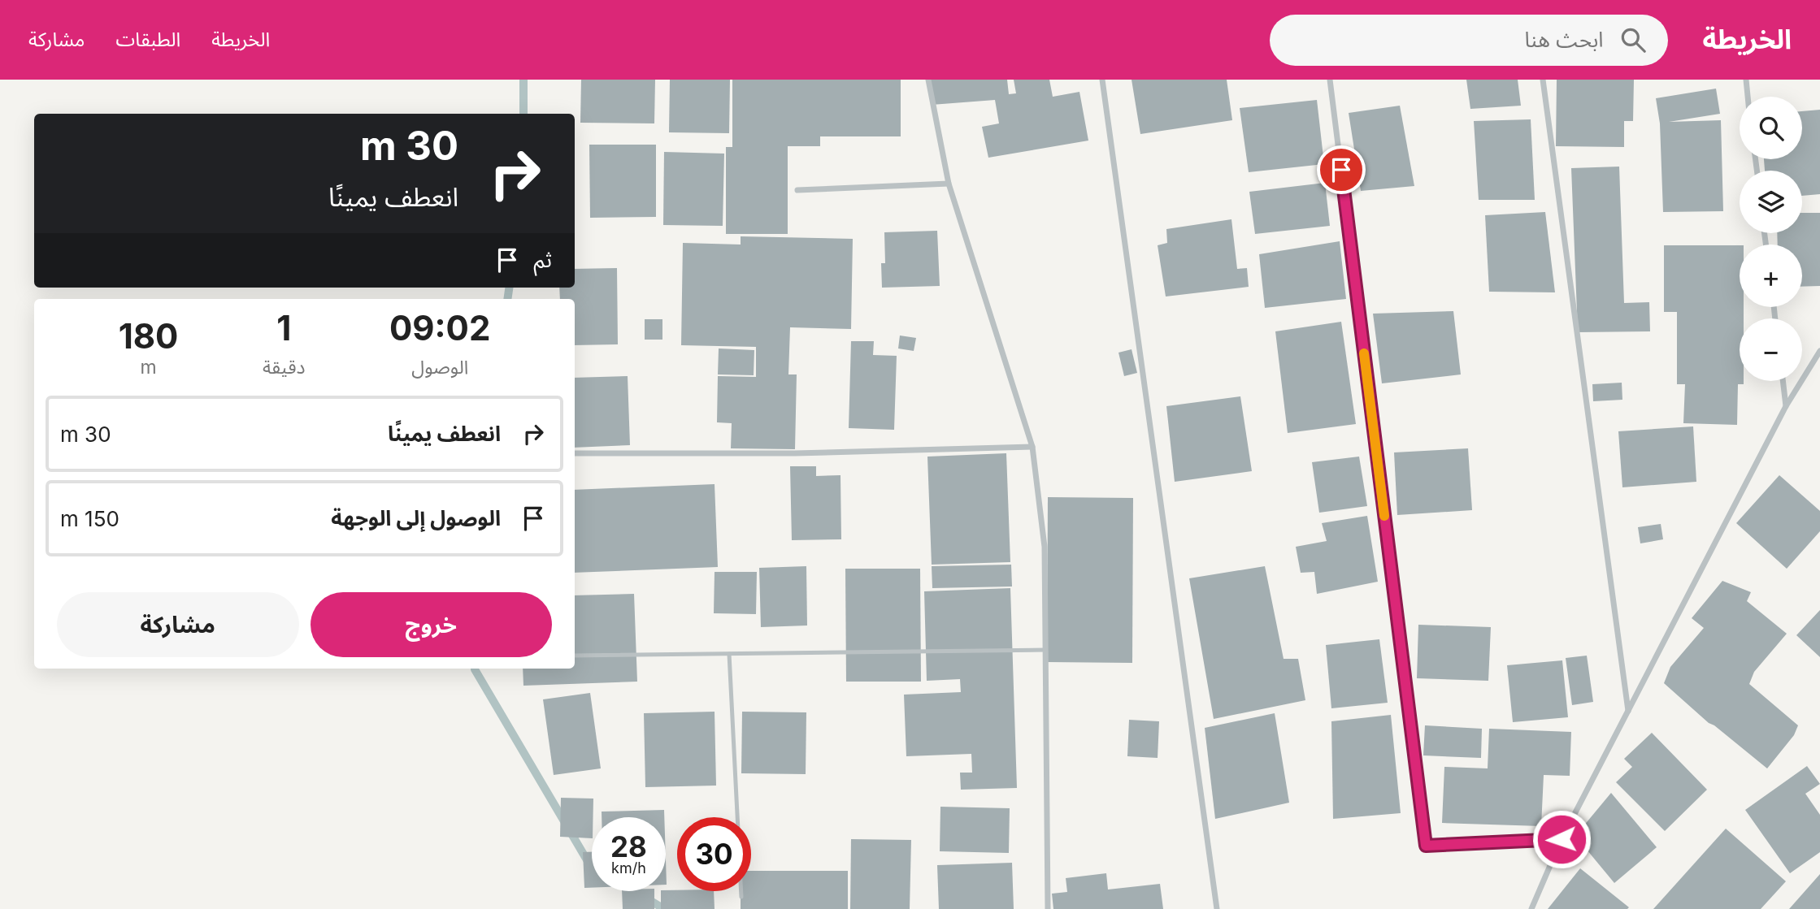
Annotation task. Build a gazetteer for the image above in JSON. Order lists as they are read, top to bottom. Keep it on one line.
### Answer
{"page":{"header":"الخريطة","search":"ابحث هنا","nav":["الخريطة","الطبقات","مشاركة"],"map_buttons":["+","−"],"turn":["30 m","انعطف يمينًا"],"then":"ثم","eta":["09:02","الوصول","1","دقيقة","180","m"],"list":[{"name":"انعطف يمينًا","value":"30 m"},{"name":"الوصول إلى الوجهة","value":"150 m"}],"buttons":["خروج","مشاركة"],"speed":"28 km/h","limit":"30"}}
